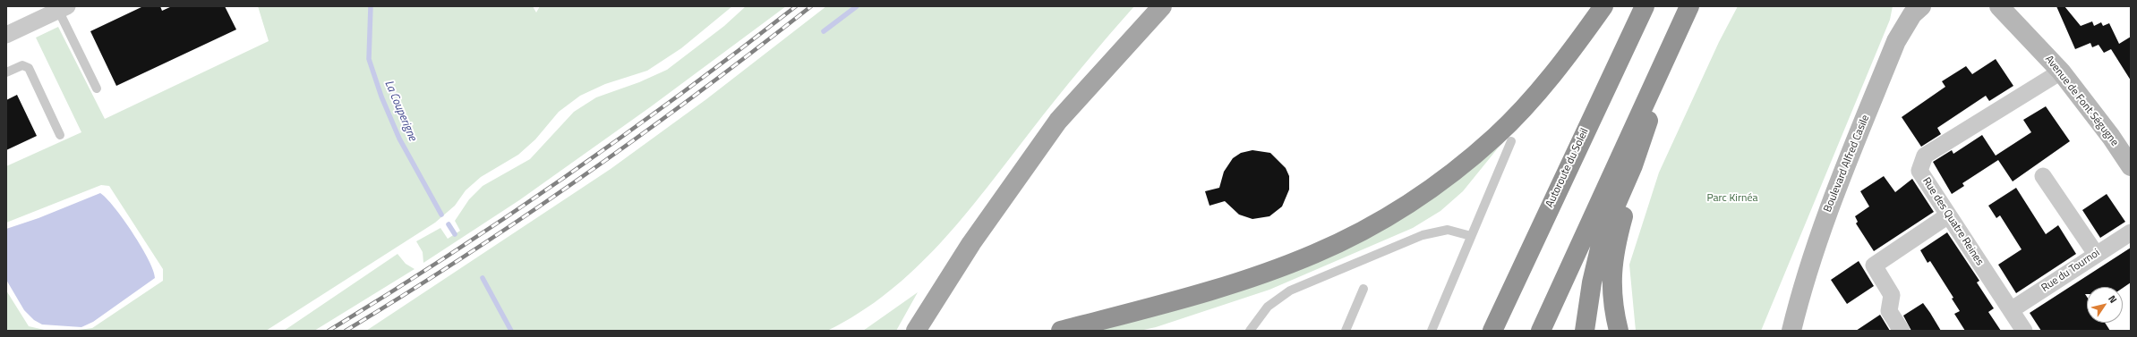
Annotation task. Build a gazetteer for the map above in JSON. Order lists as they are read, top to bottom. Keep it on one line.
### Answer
{"streets":{"highway":["Autoroute du Soleil"],"street":["Avenue de Font Ségugne","Boulevard Alfred Casile","Rue des Quatre Reines","Rue du Tournoi"]},"crossings":[["Avenue de Font Ségugne","Rue des Quatre Reines"],["Rue des Quatre Reines","Rue du Tournoi"]],"water":["La Couperigne"],"parks":["Parc Kirnéa"],"north":"top right"}
